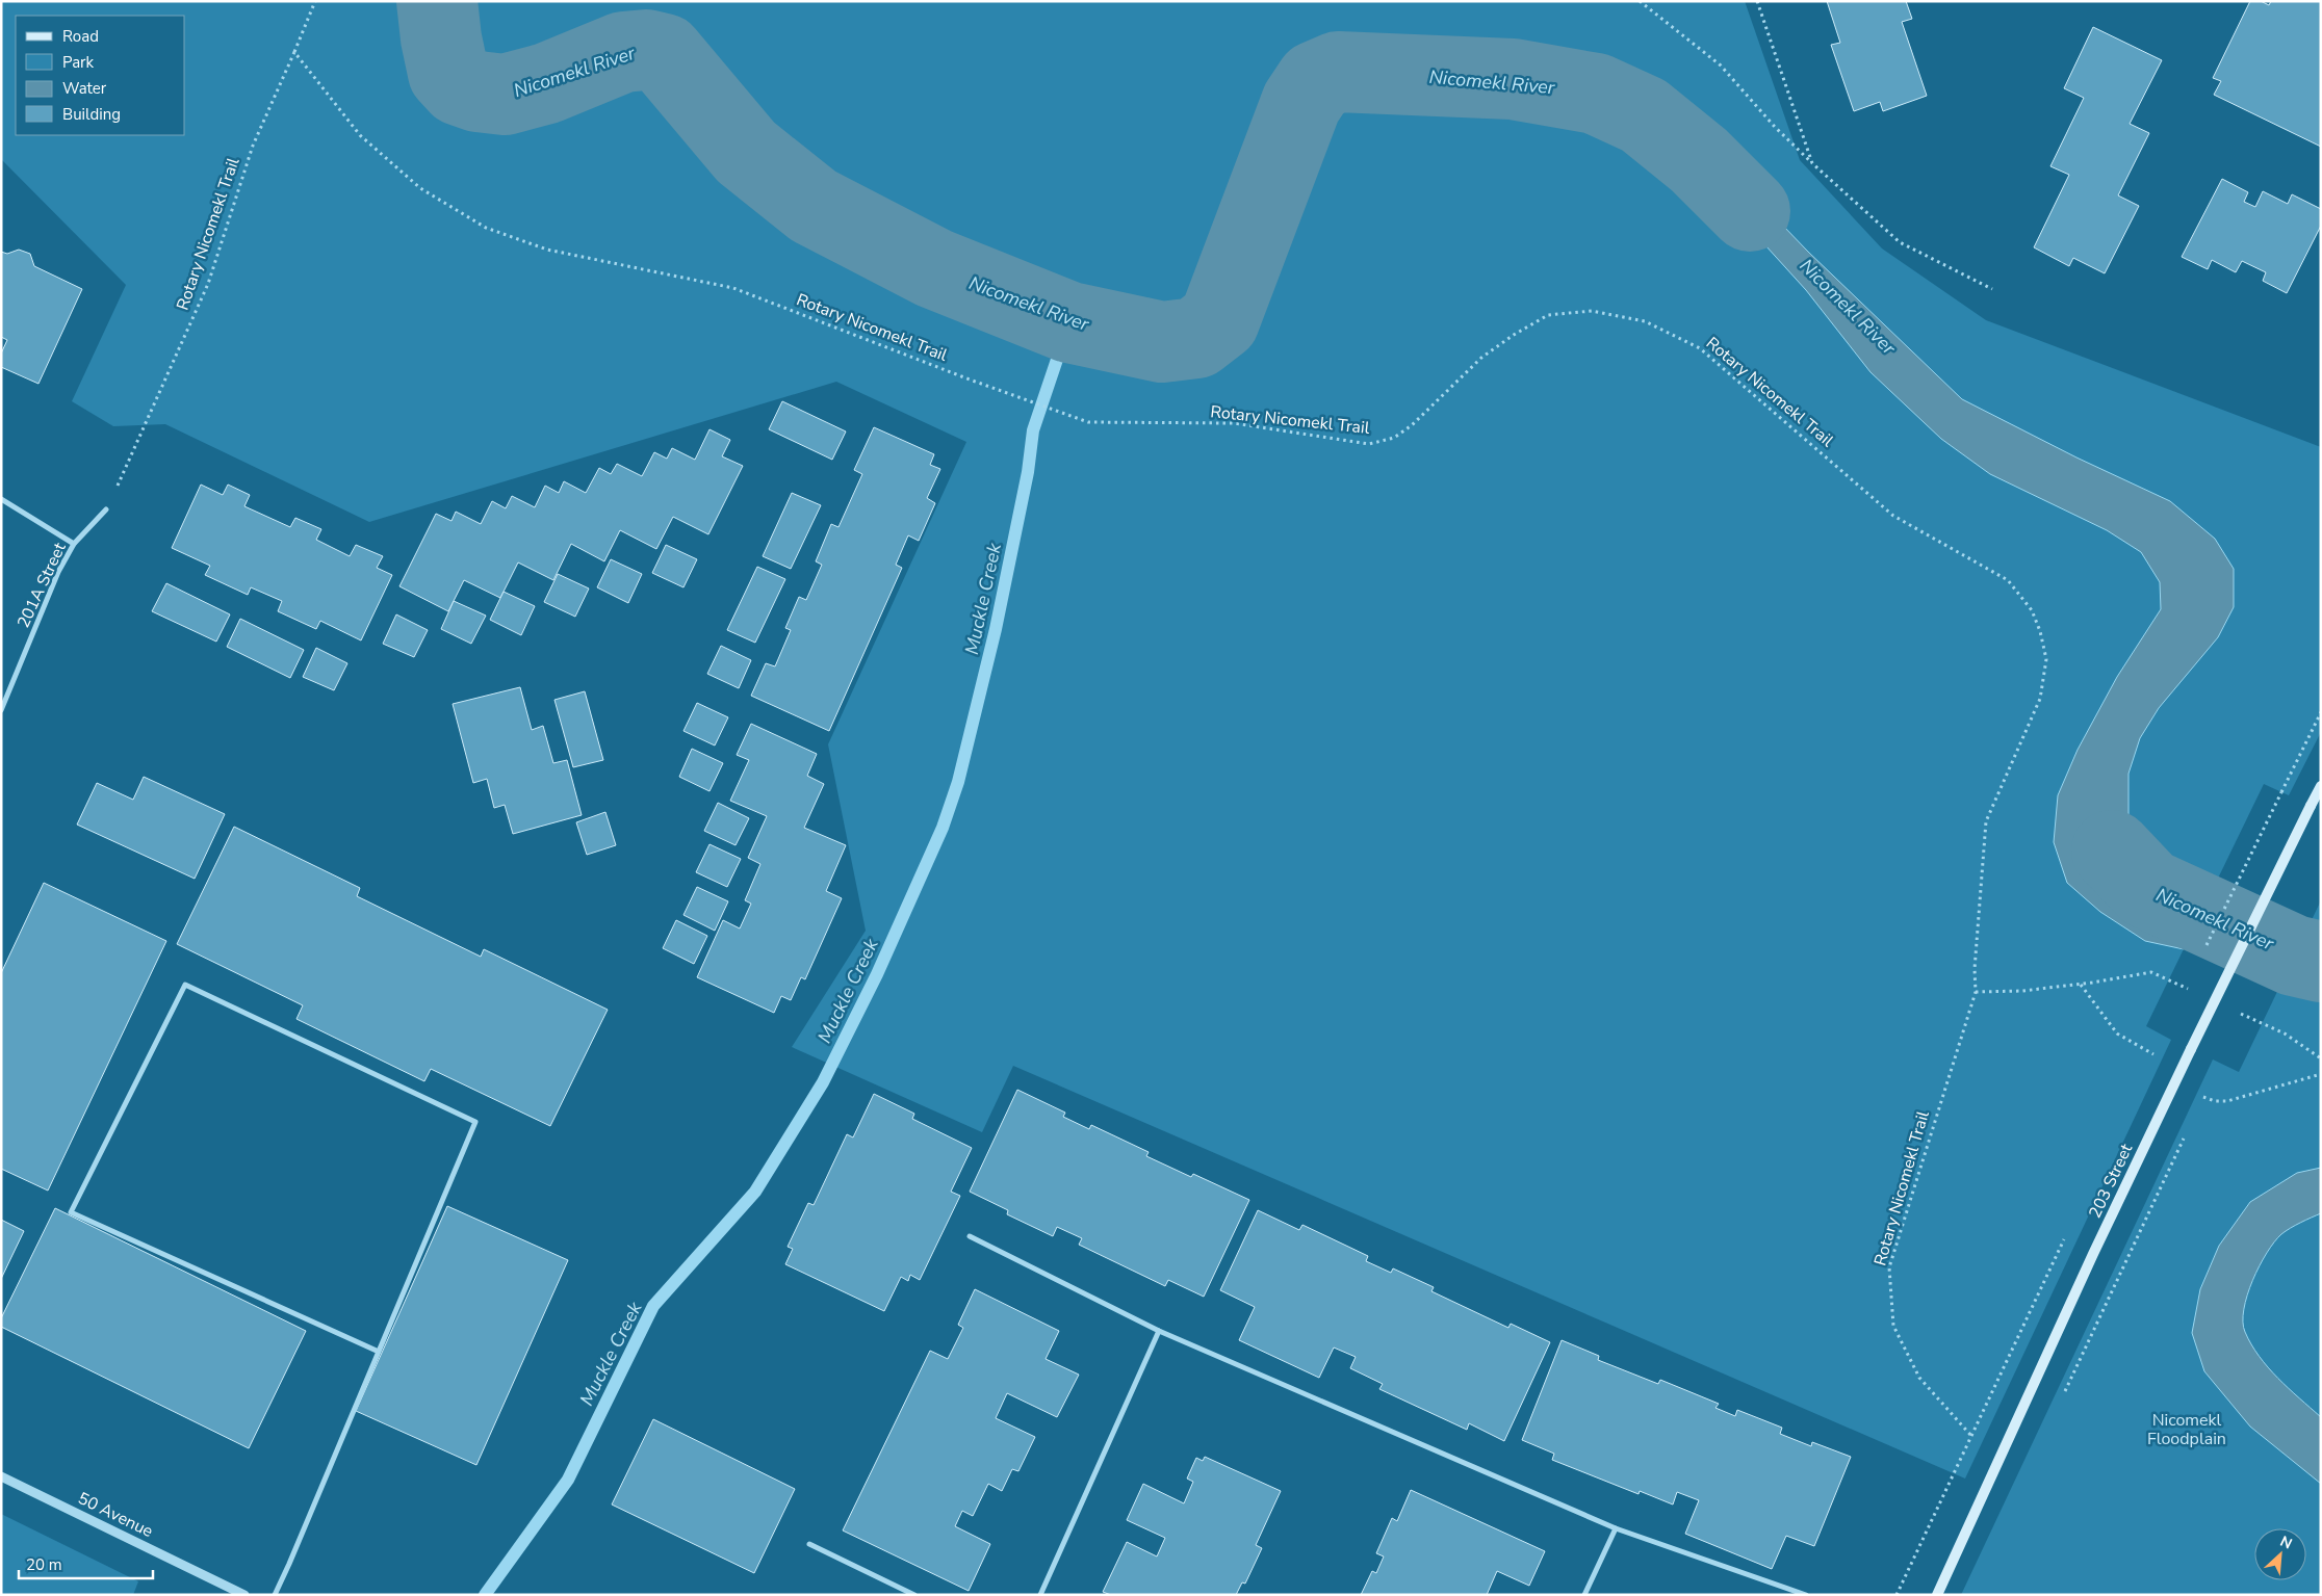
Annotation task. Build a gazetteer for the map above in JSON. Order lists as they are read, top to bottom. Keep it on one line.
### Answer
{"streets":{"main road":["203 Street"],"street":["201A Street","50 Avenue"],"path":["Rotary Nicomekl Trail"]},"crossings":[["Rotary Nicomekl Trail","201A Street"]],"water":["Nicomekl River","Muckle Creek"],"parks":["Nicomekl Floodplain"],"legend":["Road","Park","Water","Building"],"scale_bar":"20 m","north":"top right"}
